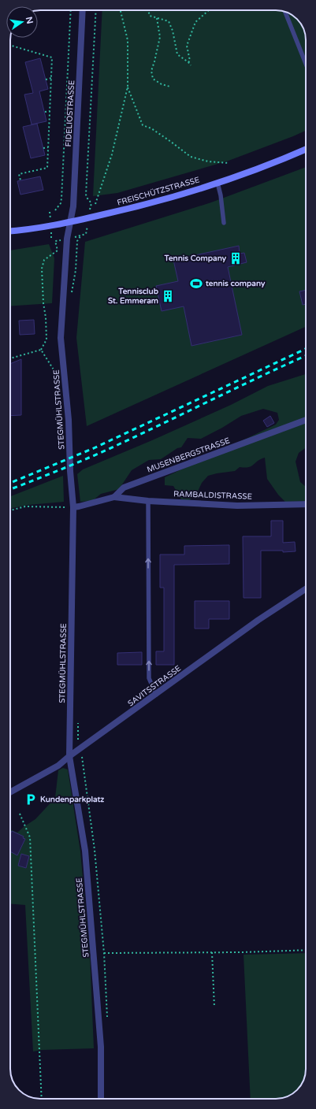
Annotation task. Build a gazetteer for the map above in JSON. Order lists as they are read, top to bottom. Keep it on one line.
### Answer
{"streets":{"main road":["FREISCHÜTZSTRASSE"],"street":["FIDELIOSTRASSE","STEGMÜHLSTRASSE","MUSENBERGSTRASSE","RAMBALDISTRASSE","SAVITSSTRASSE"]},"crossings":[["FIDELIOSTRASSE","FREISCHÜTZSTRASSE"],["FIDELIOSTRASSE","STEGMÜHLSTRASSE"],["FREISCHÜTZSTRASSE","STEGMÜHLSTRASSE"],["STEGMÜHLSTRASSE","MUSENBERGSTRASSE"],["STEGMÜHLSTRASSE","SAVITSSTRASSE"],["MUSENBERGSTRASSE","RAMBALDISTRASSE"]],"places":{"building":["Tennis Company","Tennisclub St. Emmeram"],"sports":["tennis company"],"parking":["Kundenparkplatz"]},"north":"right"}
